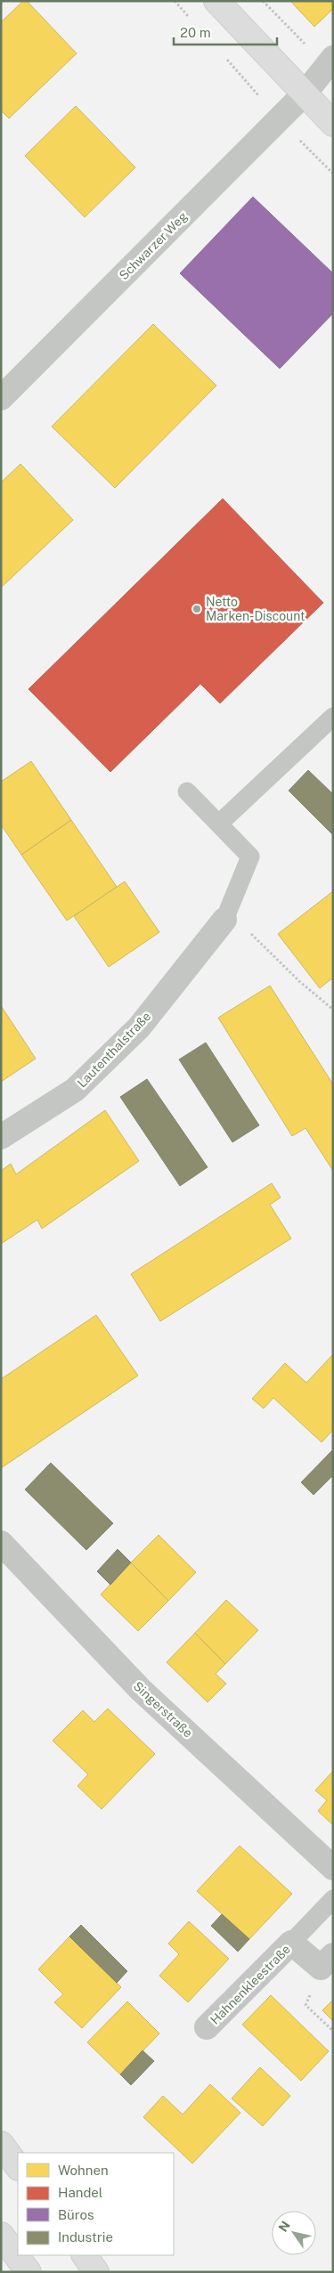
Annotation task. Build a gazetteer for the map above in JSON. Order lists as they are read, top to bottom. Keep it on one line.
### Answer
{"streets":{"street":["Schwarzer Weg","Lautenthalstraße","Singerstraße","Hahnenkleestraße"]},"places":["Netto Marken-Discount"],"legend":["Wohnen","Handel","Büros","Industrie"],"scale_bar":"20 m","north":"top left"}
